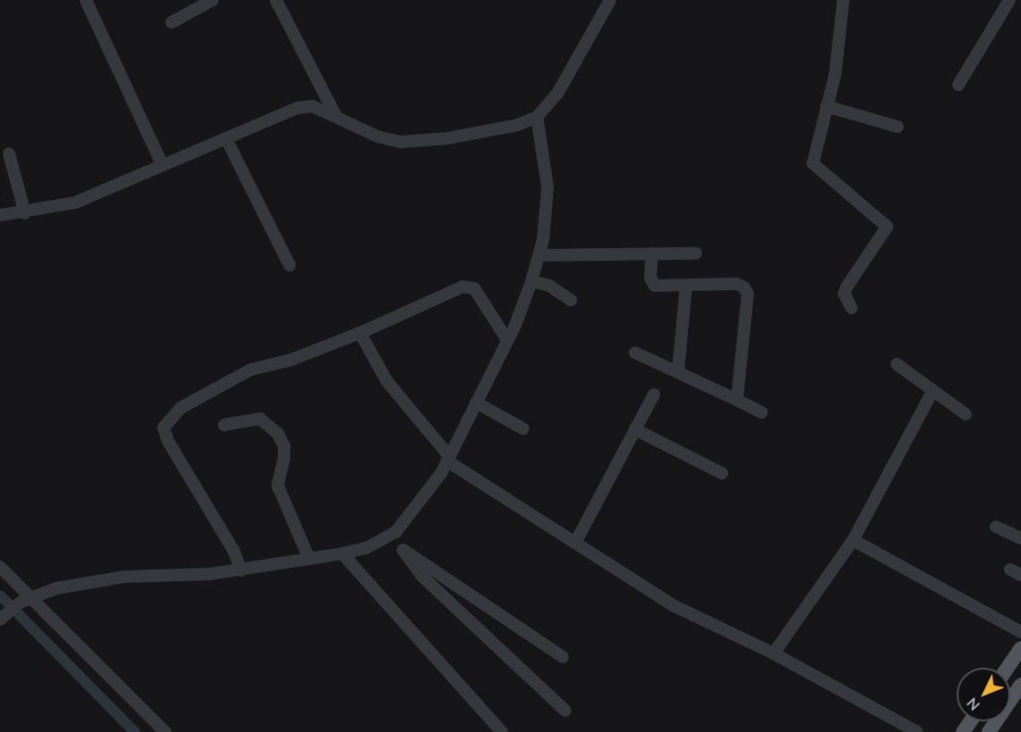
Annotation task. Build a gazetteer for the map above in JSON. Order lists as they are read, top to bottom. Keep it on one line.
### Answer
{"north":"bottom left"}
